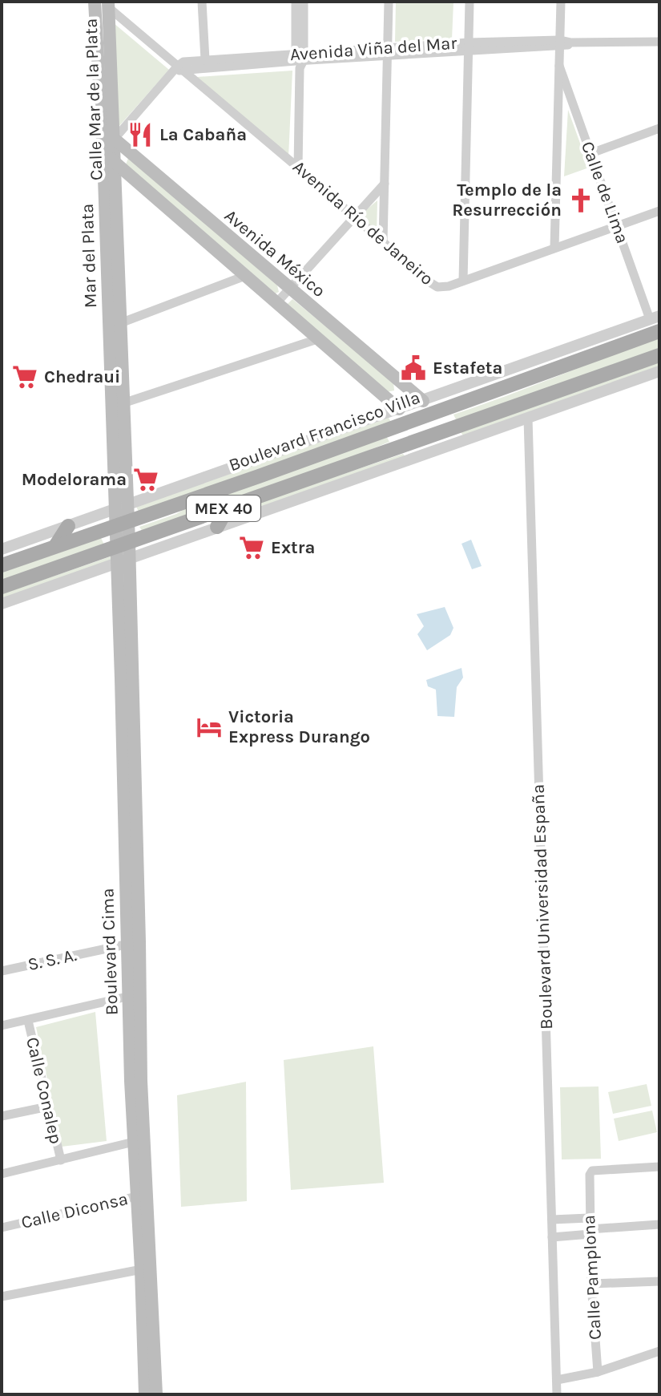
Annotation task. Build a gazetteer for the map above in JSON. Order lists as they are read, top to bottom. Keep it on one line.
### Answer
{"streets":{"main road":["Calle Mar de la Plata","Avenida México","Mar del Plata","Boulevard Francisco Villa","MEX 40","Boulevard Cima"],"street":["Avenida Viña del Mar","Calle de Lima","Avenida Río de Janeiro","Boulevard Universidad España","S. S. A.","Calle Conalep","Calle Diconsa","Calle Pamplona"]},"crossings":[["Avenida Viña del Mar","Avenida Río de Janeiro"],["Calle Mar de la Plata","Avenida Río de Janeiro"],["Calle Mar de la Plata","Avenida México"],["Calle Mar de la Plata","Mar del Plata"],["Calle de Lima","Avenida Río de Janeiro"],["Calle de Lima","Boulevard Francisco Villa"],["Avenida México","Mar del Plata"],["Avenida México","Boulevard Francisco Villa"],["Mar del Plata","Boulevard Francisco Villa"],["Mar del Plata","Boulevard Cima"],["Boulevard Francisco Villa","Boulevard Cima"],["MEX 40","Boulevard Cima"],["Boulevard Cima","S. S. A."],["Boulevard Cima","Calle Diconsa"]],"places":{"restaurant":["La Cabaña"],"church":["Templo de la Resurrección"],"public building":["Estafeta"],"supermarket":["Chedraui","Modelorama","Extra"],"hotel":["Victoria Express Durango"]}}
